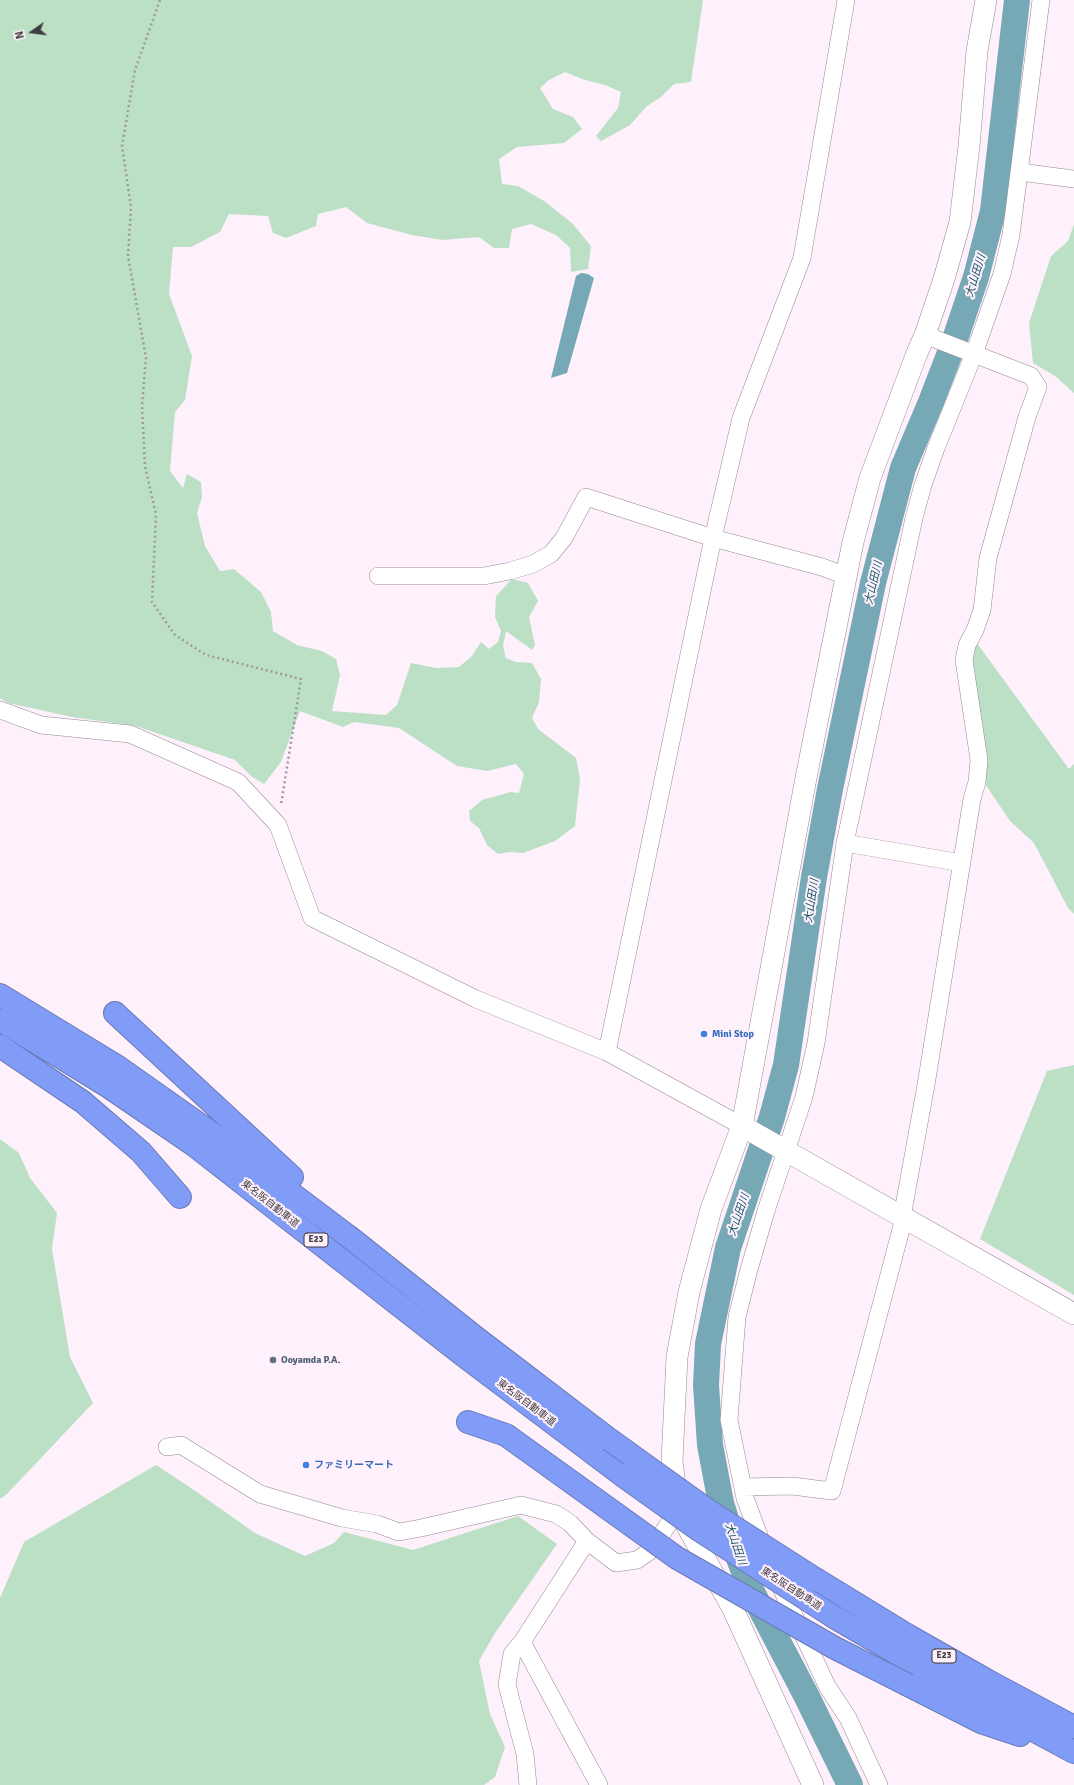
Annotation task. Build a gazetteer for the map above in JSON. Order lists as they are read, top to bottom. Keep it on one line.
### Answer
{"streets":{"highway":["東名阪自動車道","E23"]},"water":["大山田川"],"places":["Mini Stop","Ooyamda P.A.","ファミリーマート"],"north":"left"}
